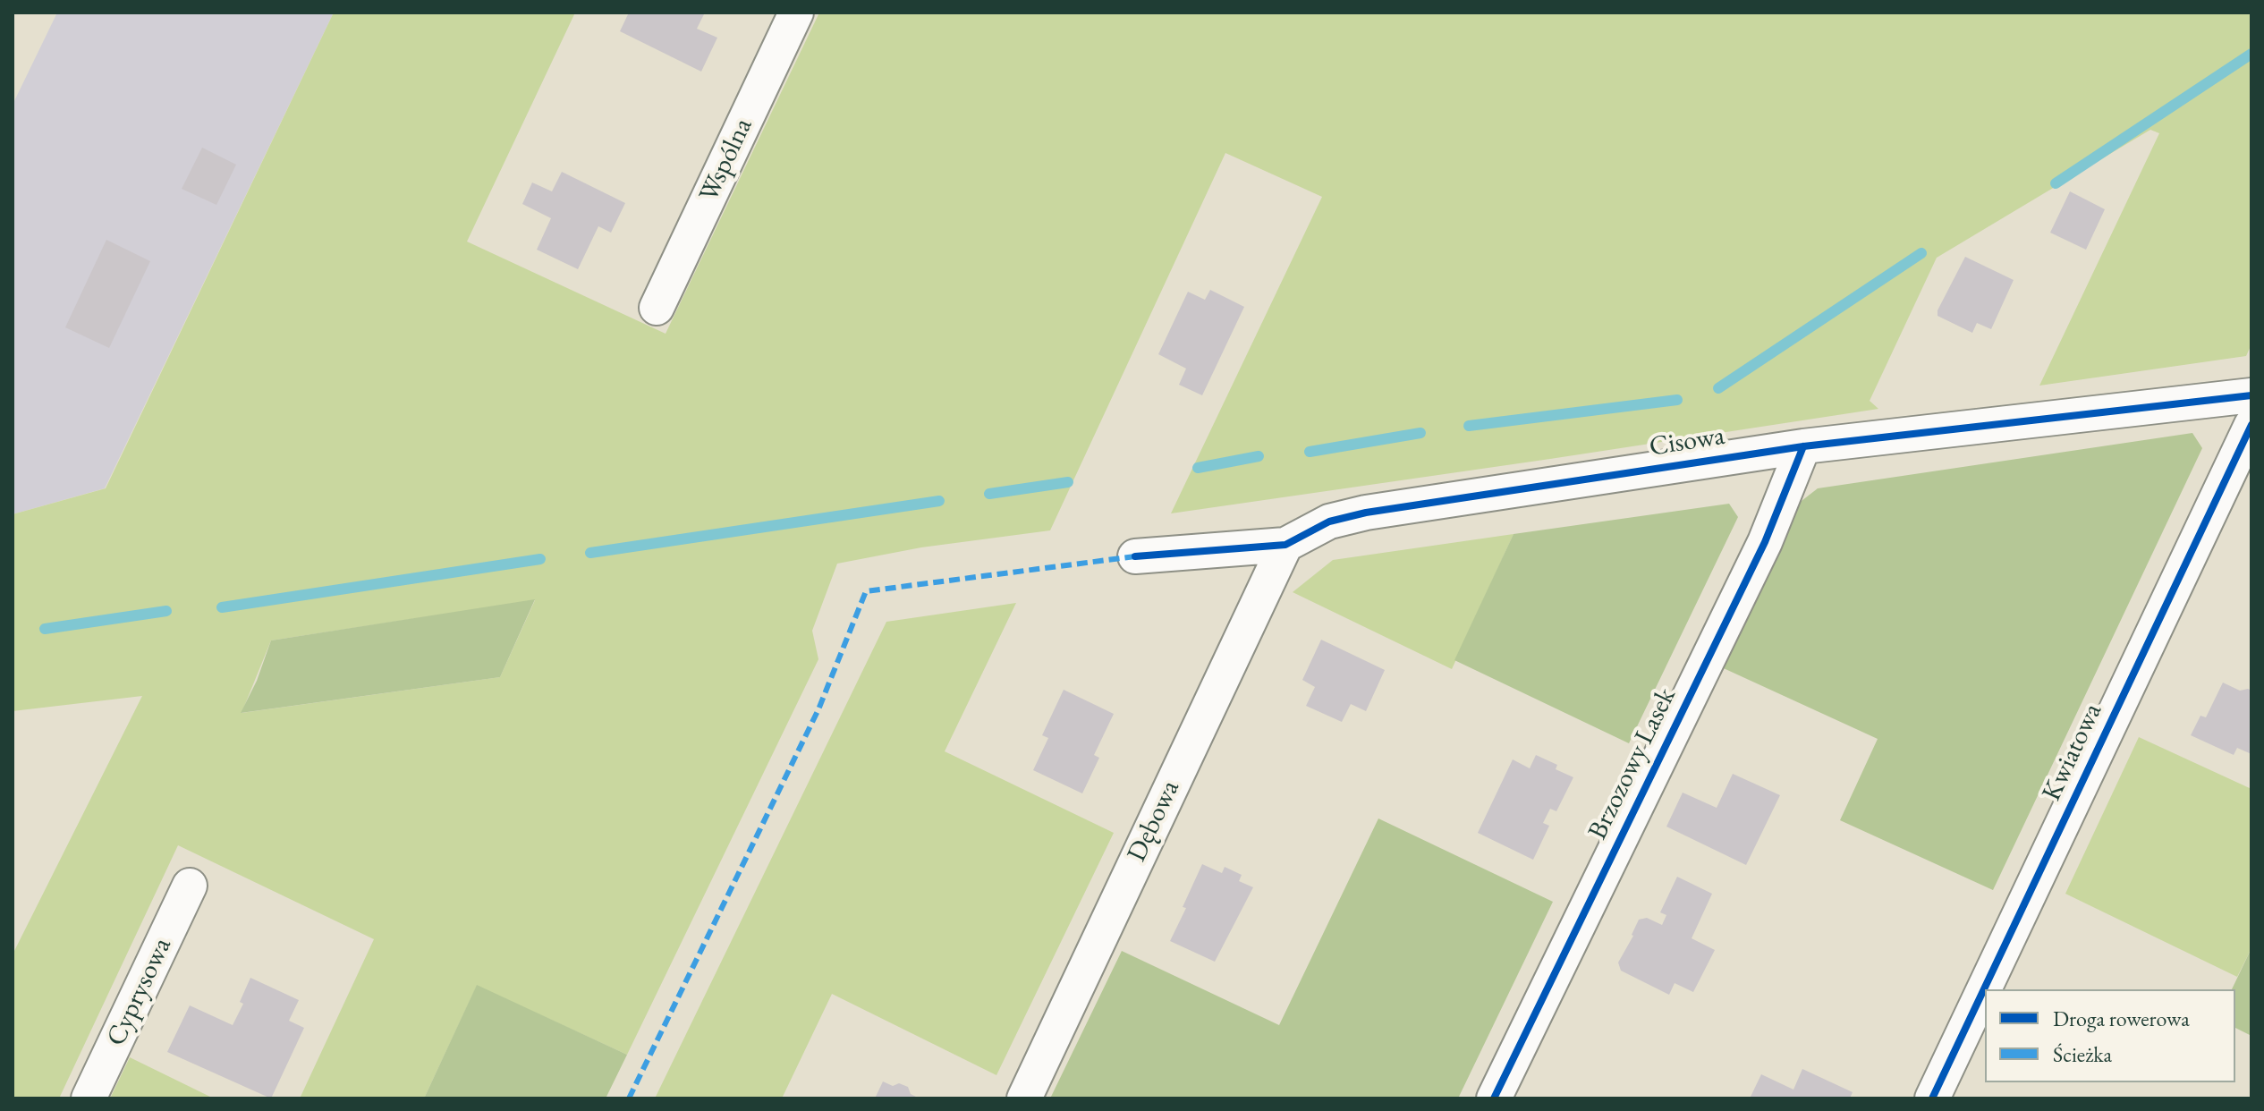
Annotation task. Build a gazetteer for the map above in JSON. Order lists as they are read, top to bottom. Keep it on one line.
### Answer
{"streets":{"street":["Wspólna","Cisowa","Kwiatowa","Brzozowy Lasek","Dębowa","Cyprysowa"]},"crossings":[["Cisowa","Brzozowy Lasek"],["Cisowa","Dębowa"]],"legend":["Droga rowerowa","Ścieżka"]}
